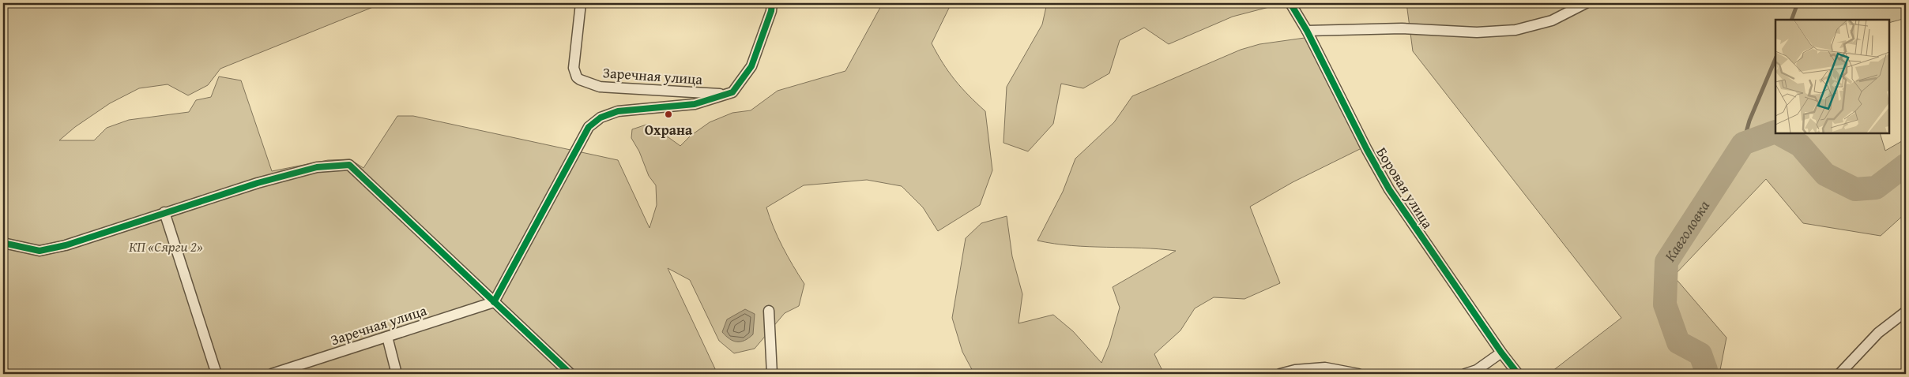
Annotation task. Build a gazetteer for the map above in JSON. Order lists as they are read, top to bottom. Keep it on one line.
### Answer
{"streets":{"street":["Заречная улица","Боровая улица"]},"water":["Кавголовка"],"parks":["КП «Сярги 2»"],"places":["Охрана"]}
